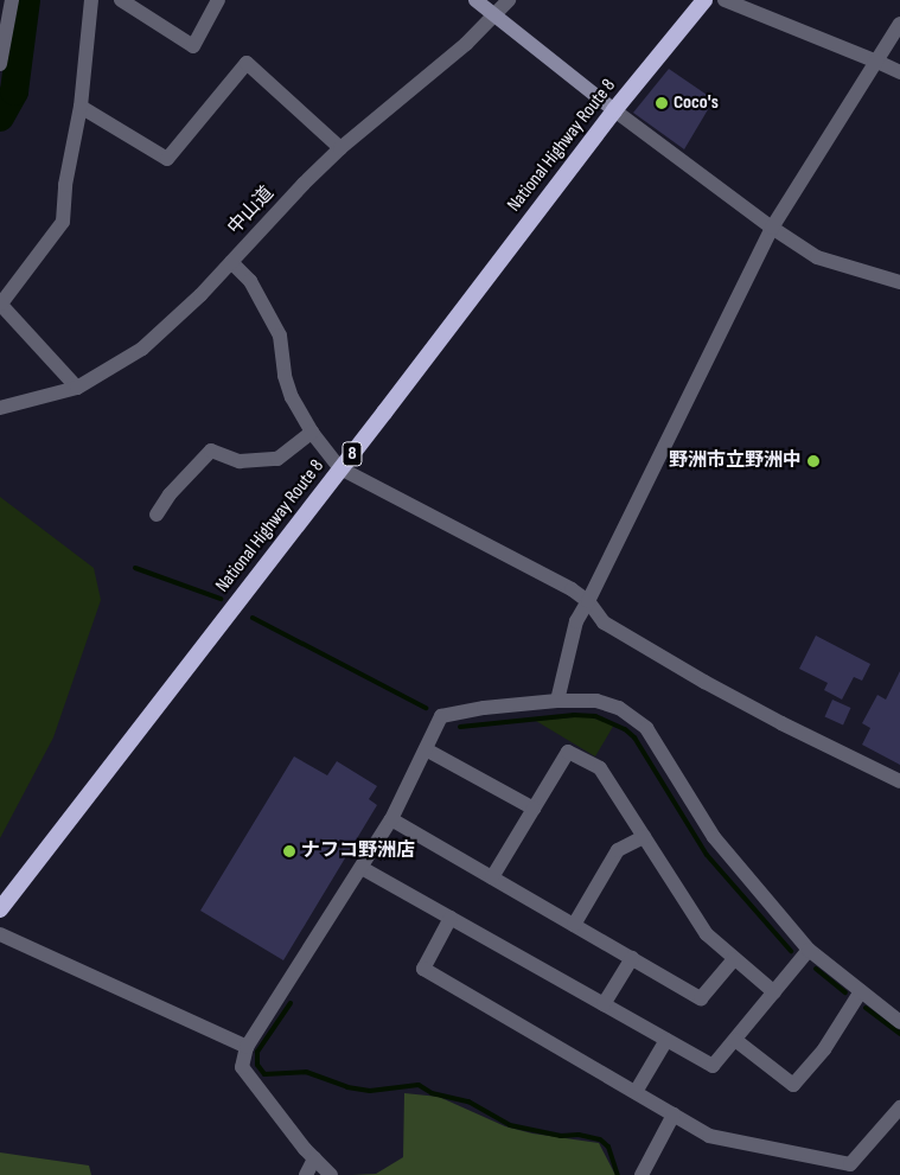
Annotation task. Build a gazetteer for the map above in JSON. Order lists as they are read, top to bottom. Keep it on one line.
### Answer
{"streets":{"highway":["National Highway Route 8","8"],"street":["中山道"]},"places":["Coco's","野洲市立野洲中","ナフコ野洲店"]}
